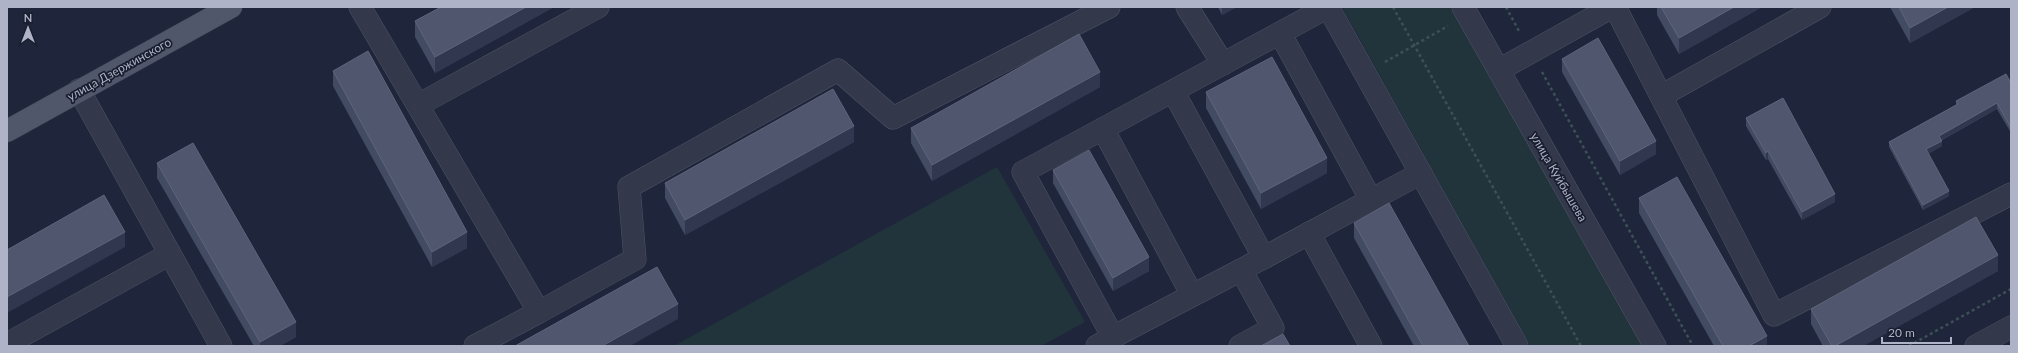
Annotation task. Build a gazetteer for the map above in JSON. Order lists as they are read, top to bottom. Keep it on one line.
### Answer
{"streets":{"main road":["улица Дзержинского"],"street":["улица Куйбышева"]},"scale_bar":"20 m","north":"top"}
